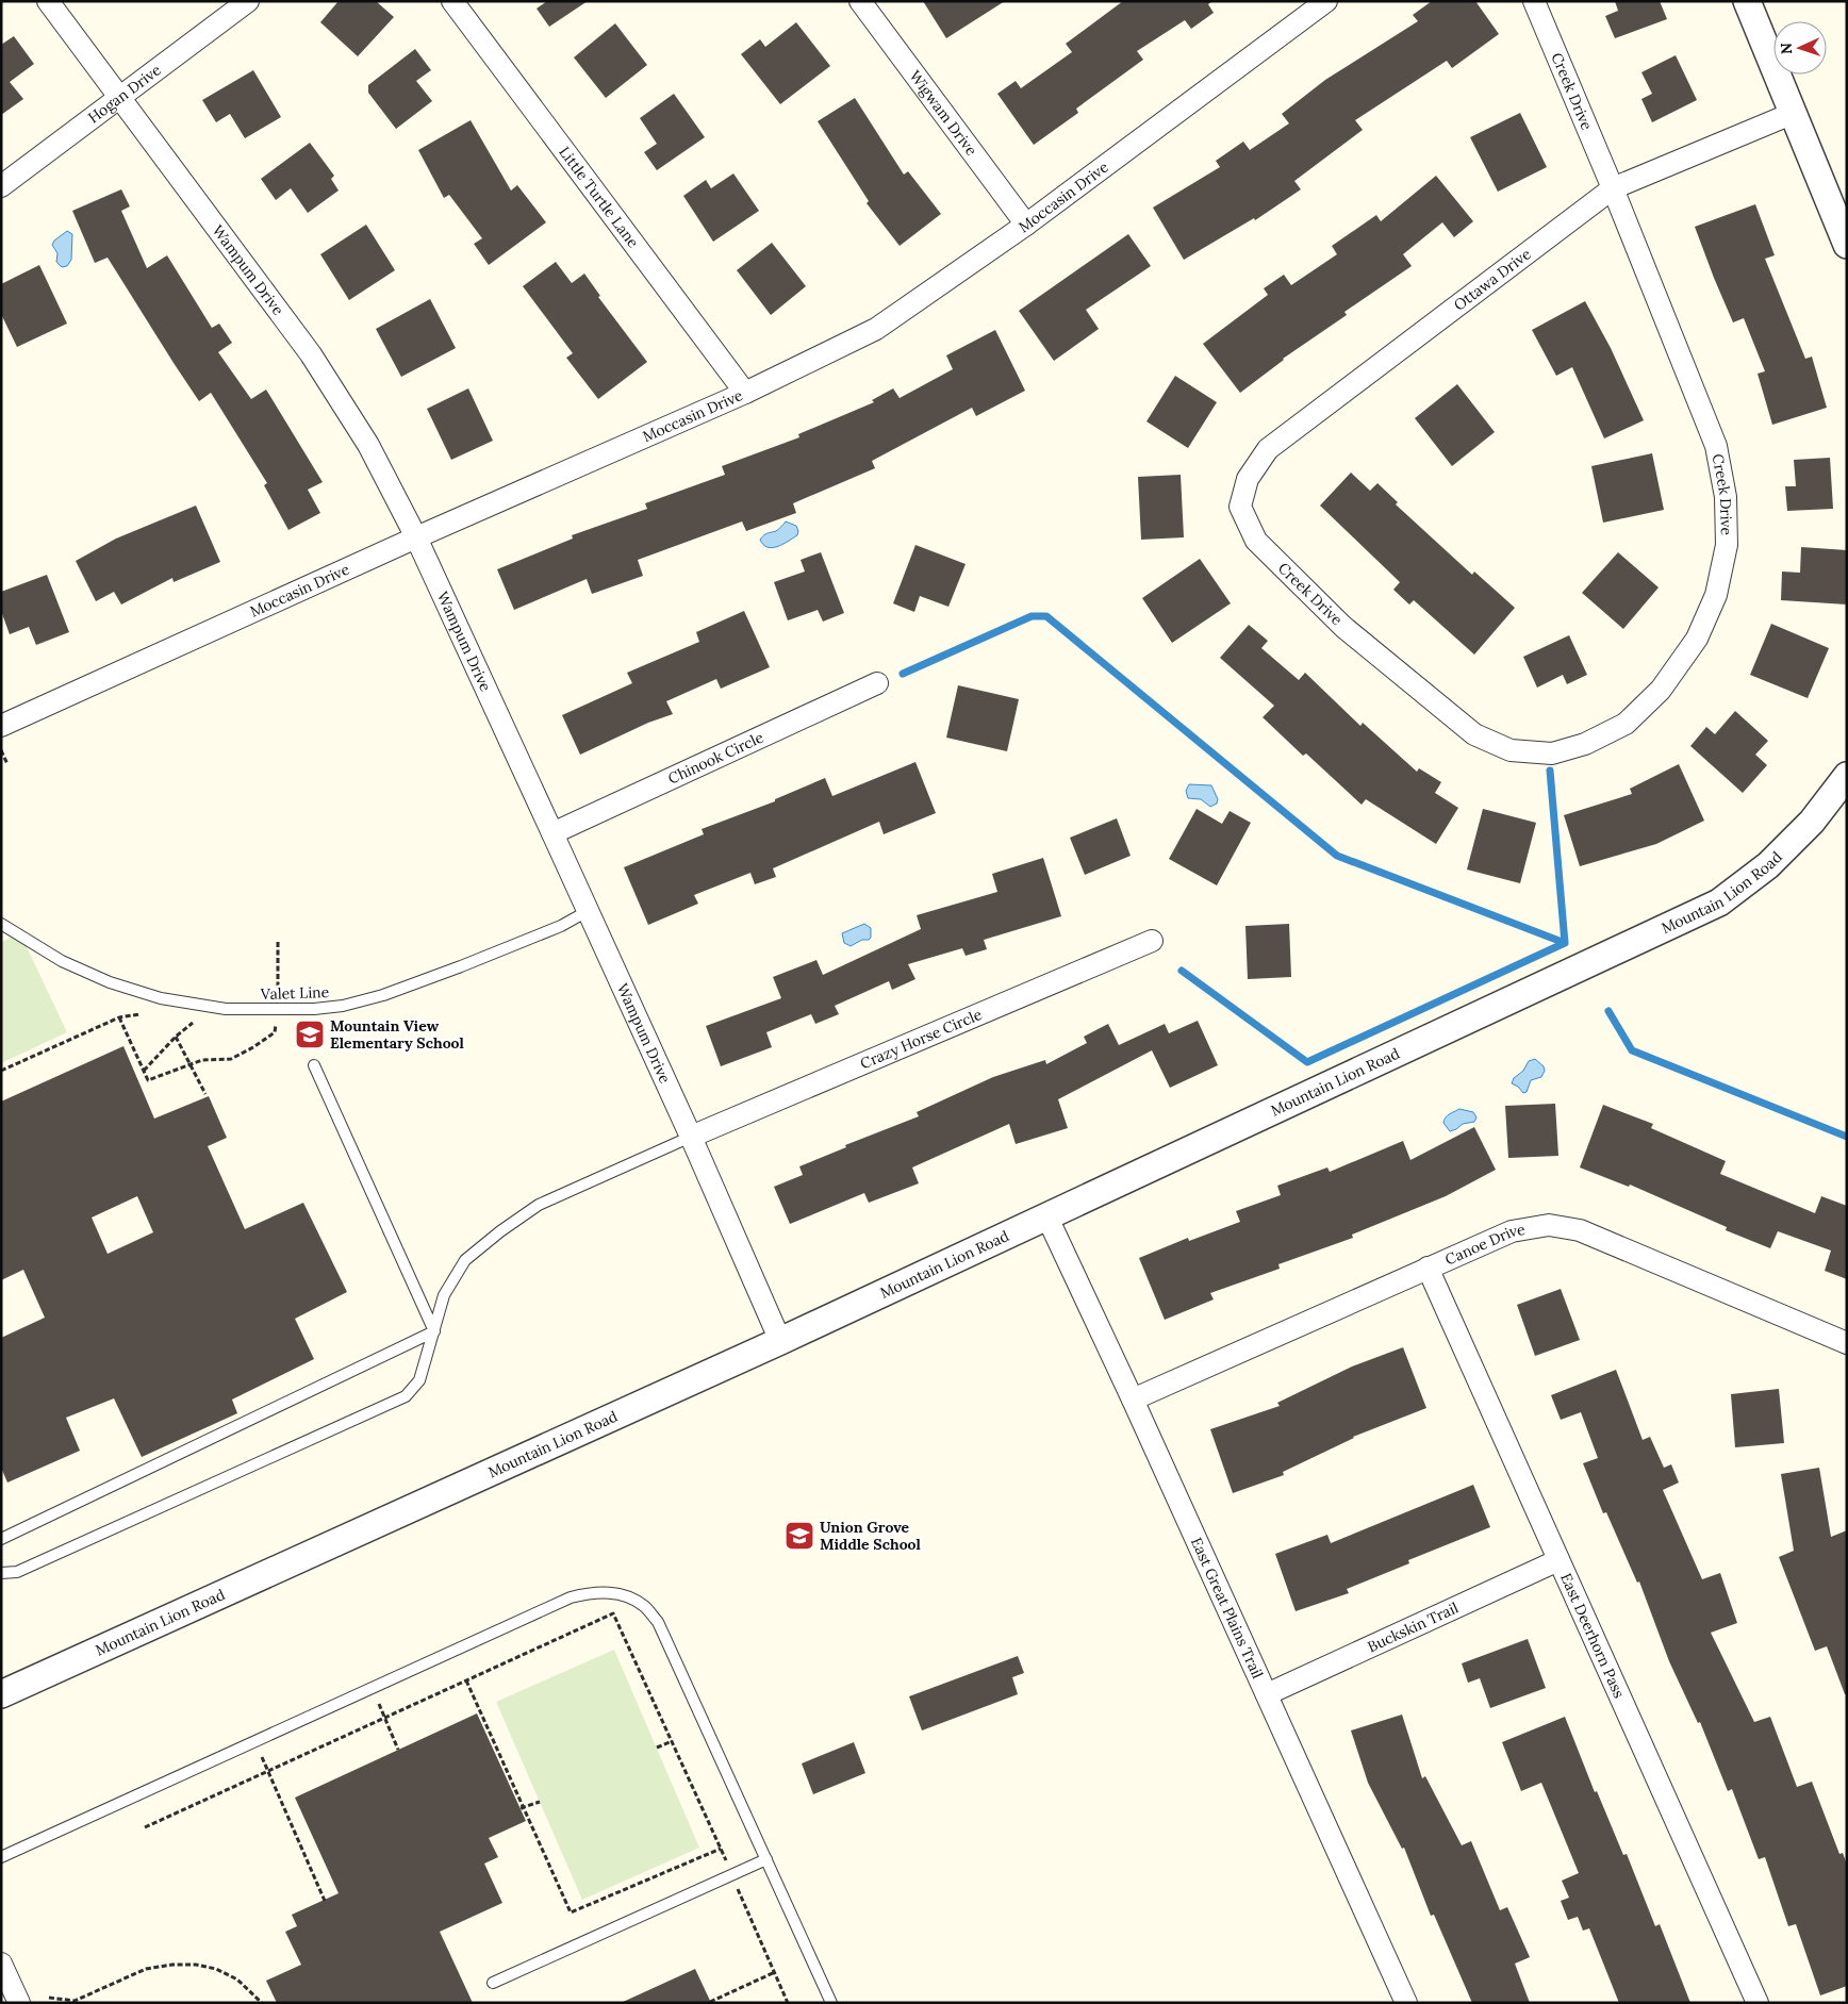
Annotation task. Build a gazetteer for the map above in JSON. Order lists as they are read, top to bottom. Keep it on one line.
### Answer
{"streets":{"street":["Creek Drive","Hogan Drive","Wigwam Drive","Little Turtle Lane","Moccasin Drive","Wampum Drive","Ottawa Drive","Chinook Circle","Mountain Lion Road","Crazy Horse Circle","Canoe Drive","East Great Plains Trail","Buckskin Trail","East Deerhorn Pass"],"lane":["Valet Line"]},"crossings":[["Creek Drive","Ottawa Drive"],["Hogan Drive","Wampum Drive"],["Wigwam Drive","Moccasin Drive"],["Little Turtle Lane","Moccasin Drive"],["Moccasin Drive","Wampum Drive"],["Wampum Drive","Chinook Circle"],["Wampum Drive","Mountain Lion Road"],["Wampum Drive","Valet Line"],["Wampum Drive","Crazy Horse Circle"],["Mountain Lion Road","East Great Plains Trail"],["Canoe Drive","East Great Plains Trail"],["Canoe Drive","East Deerhorn Pass"],["East Great Plains Trail","Buckskin Trail"],["Buckskin Trail","East Deerhorn Pass"]],"places":{"school or university":["Mountain View Elementary School","Union Grove Middle School"]},"north":"left"}
